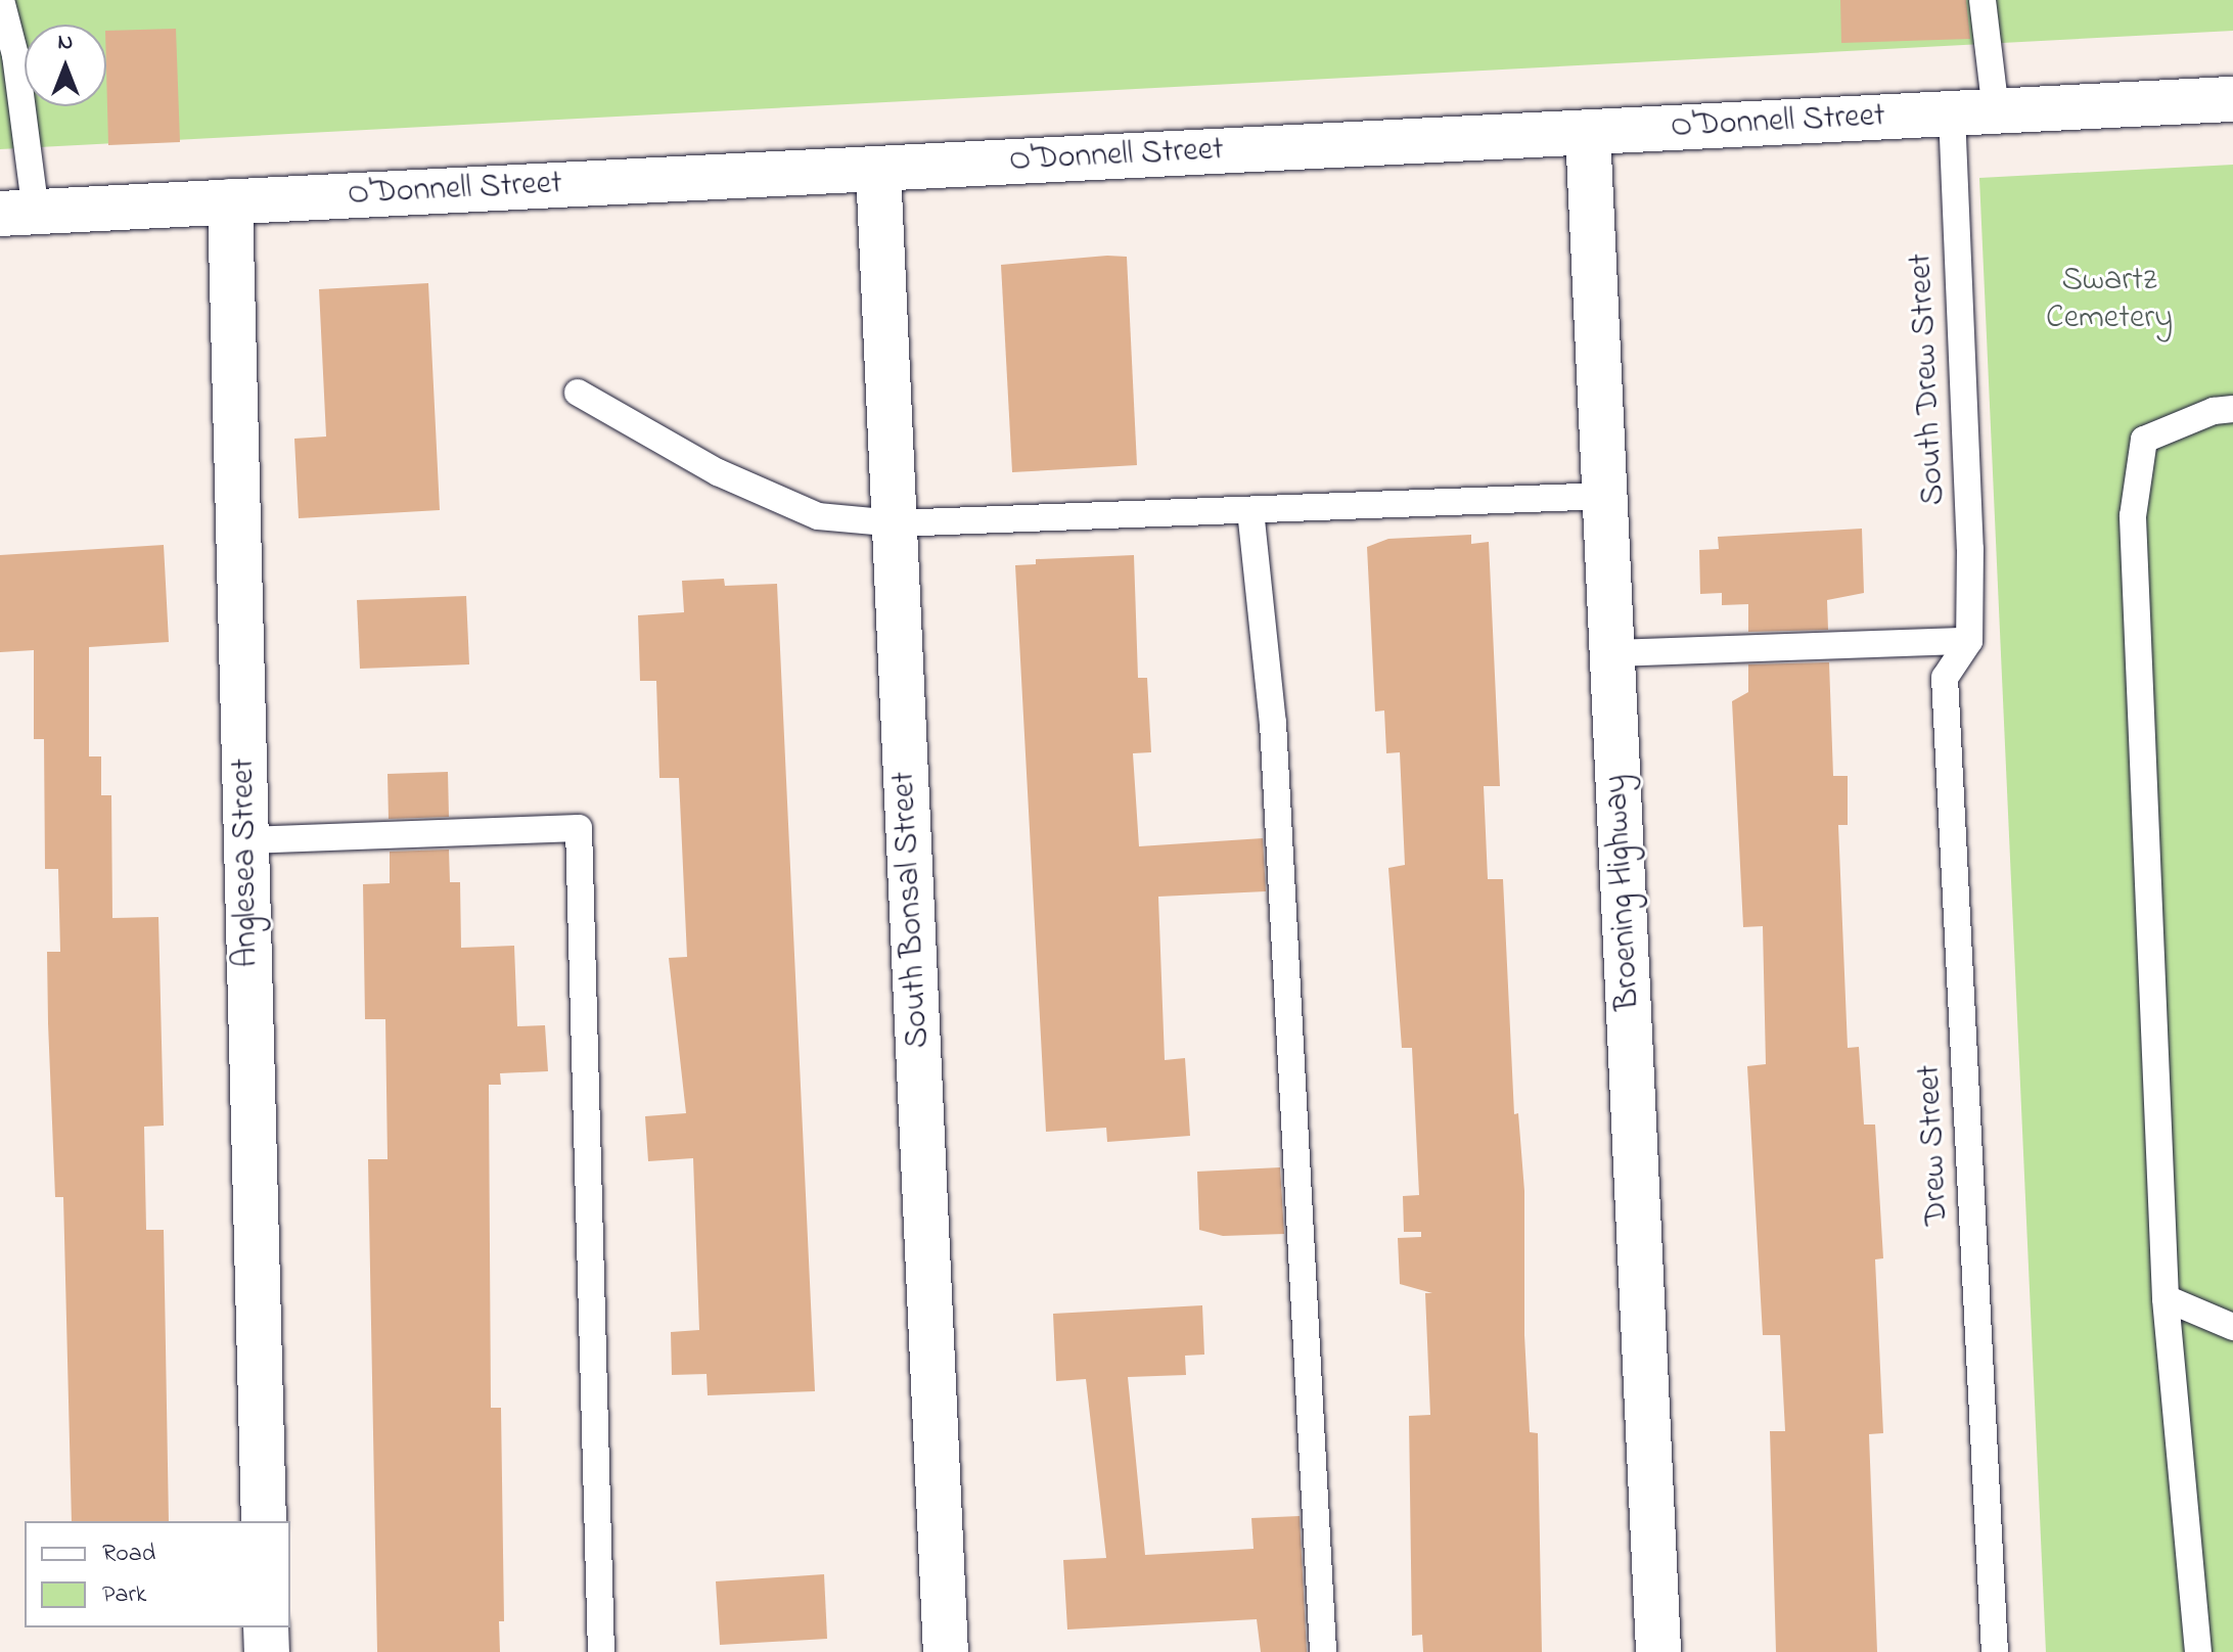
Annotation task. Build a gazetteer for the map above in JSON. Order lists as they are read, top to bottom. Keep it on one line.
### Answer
{"streets":{"street":["O'Donnell Street","Anglesea Street","Broening Highway","South Bonsal Street"],"lane":["South Drew Street","Drew Street"]},"crossings":[["O'Donnell Street","South Drew Street"],["O'Donnell Street","Anglesea Street"],["O'Donnell Street","Broening Highway"],["O'Donnell Street","South Bonsal Street"],["South Drew Street","Drew Street"]],"parks":["Swartz Cemetery"],"legend":["Road","Park"],"north":"top"}
